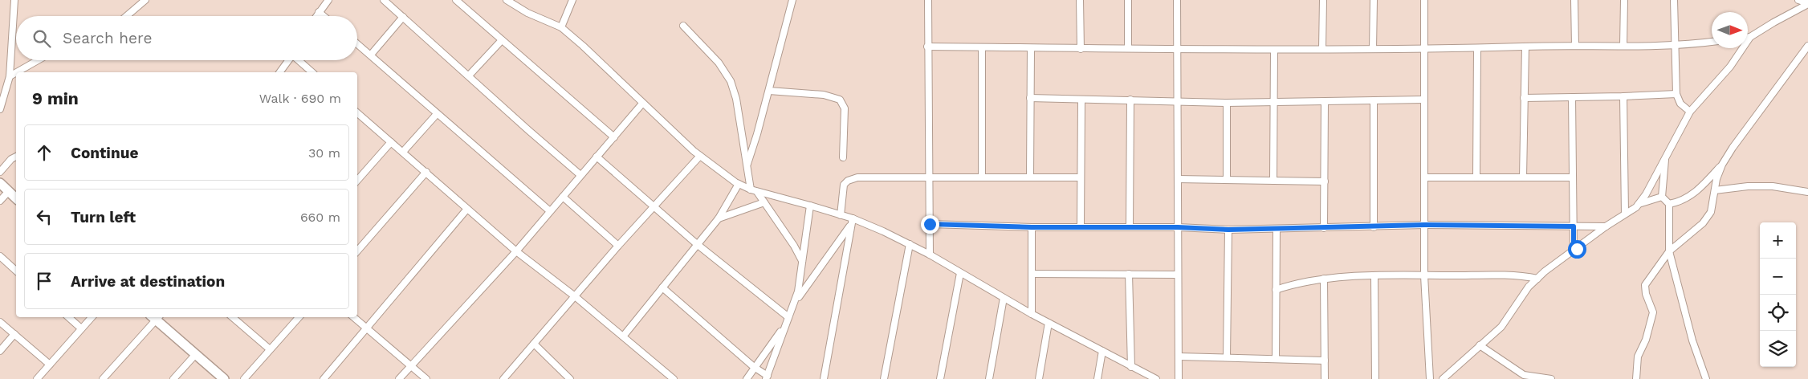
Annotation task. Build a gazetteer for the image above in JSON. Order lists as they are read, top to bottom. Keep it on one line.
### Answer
{"north":"right","page":{"search":"Search here","heading":["9 min","Walk · 690 m"],"list":[["Continue","30 m"],["Turn left","660 m"],"Arrive at destination"],"map_buttons":["+","−"]}}
